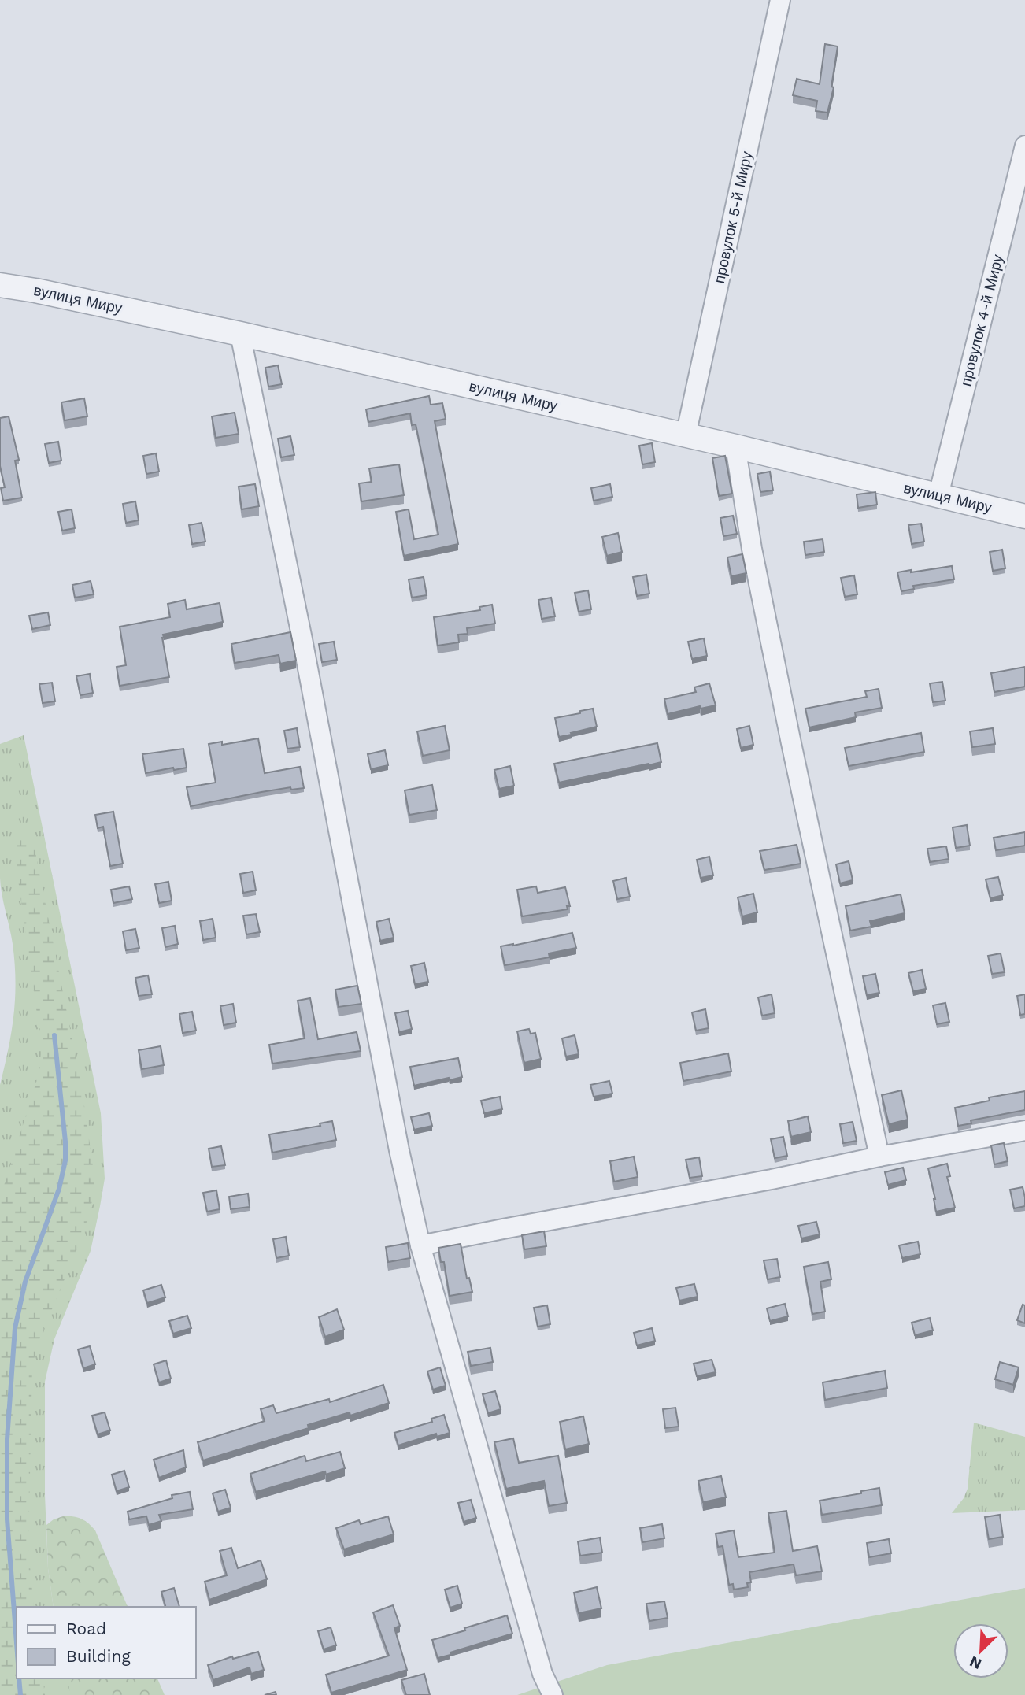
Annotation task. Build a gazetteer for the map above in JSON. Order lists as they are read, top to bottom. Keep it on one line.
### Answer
{"streets":{"street":["провулок 5-й Миру","вулиця Миру","провулок 4-й Миру"]},"crossings":[["провулок 5-й Миру","вулиця Миру"],["вулиця Миру","провулок 4-й Миру"]],"legend":["Road","Building"],"north":"bottom left"}
